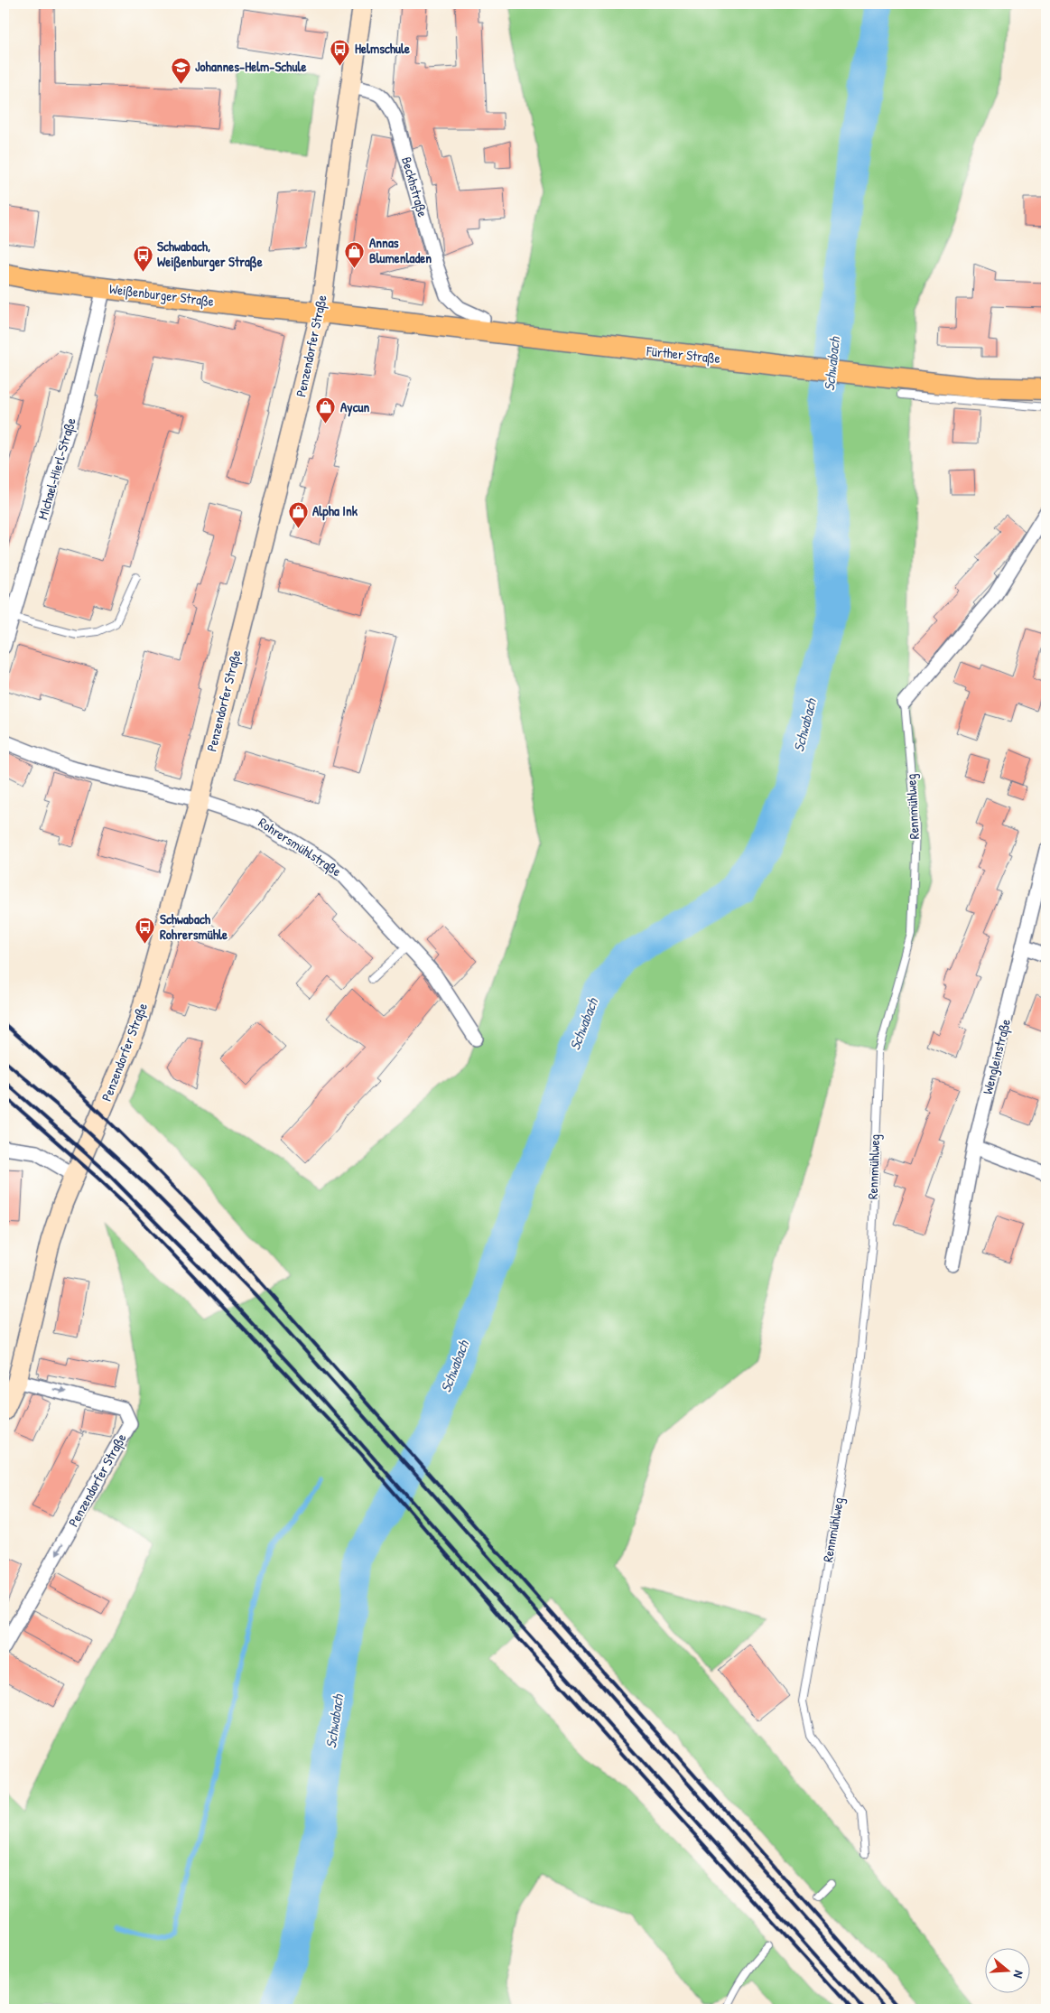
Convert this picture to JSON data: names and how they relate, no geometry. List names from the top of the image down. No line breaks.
{"streets":{"main road":["Weißenburger Straße","Penzendorfer Straße","Fürther Straße"],"street":["Beckhstraße","Michael-Hierl-Straße","Rennmühlweg","Rohrersmühlstraße","Wengleinstraße"]},"crossings":[["Beckhstraße","Penzendorfer Straße"],["Weißenburger Straße","Penzendorfer Straße"],["Weißenburger Straße","Fürther Straße"],["Weißenburger Straße","Michael-Hierl-Straße"],["Penzendorfer Straße","Fürther Straße"],["Penzendorfer Straße","Rohrersmühlstraße"]],"water":["Schwabach"],"places":{"bus stop":["Helmschule","Schwabach, Weißenburger Straße","Schwabach Rohrersmühle"],"school or university":["Johannes-Helm-Schule"],"shop":["Annas Blumenladen","Aycun","Alpha Ink"]},"north":"right"}
